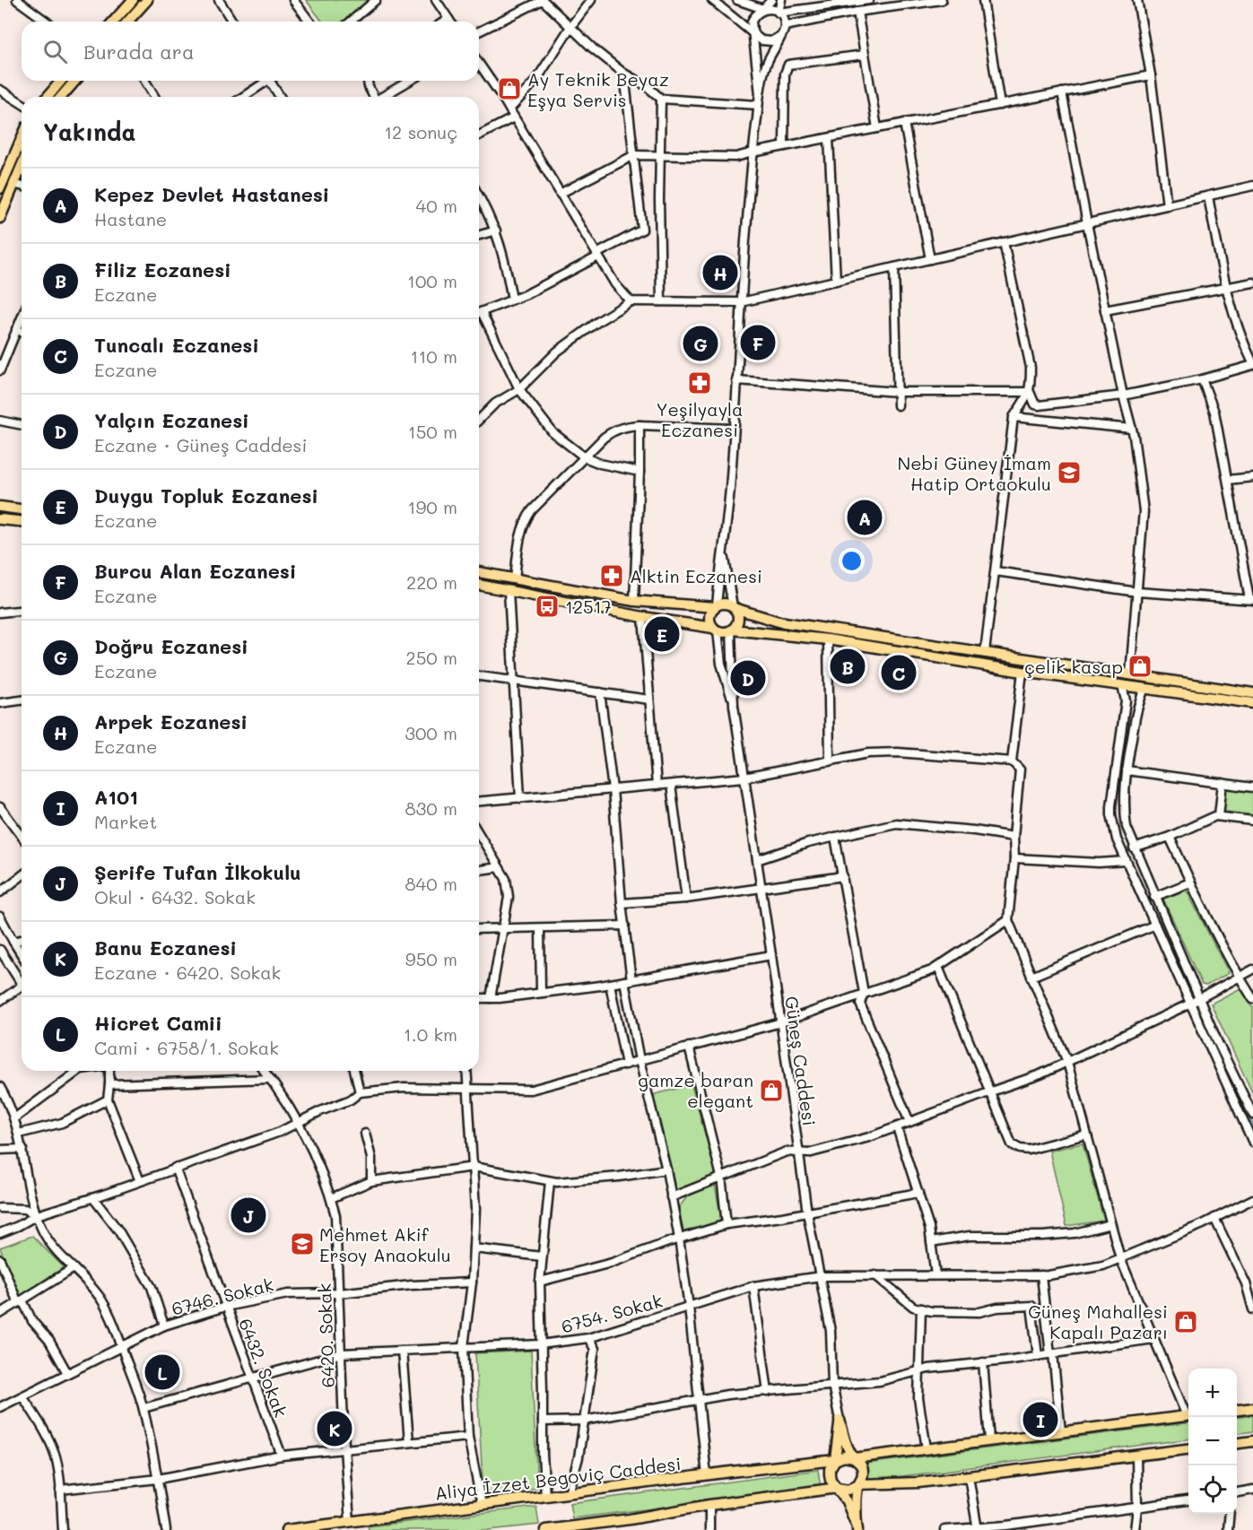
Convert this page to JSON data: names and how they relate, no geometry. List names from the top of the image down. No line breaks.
{"streets":{"main road":["Aliya İzzet Begoviç Caddesi"],"street":["Güneş Caddesi","6746. Sokak","6754. Sokak","6420. Sokak","6432. Sokak"]},"crossings":[["Güneş Caddesi","6754. Sokak"],["6746. Sokak","6420. Sokak"],["6746. Sokak","6432. Sokak"],["6754. Sokak","6420. Sokak"],["6754. Sokak","6432. Sokak"],["6420. Sokak","Aliya İzzet Begoviç Caddesi"]],"places":{"shop":["Ay Teknik Beyaz Eşya Servis","çelik kasap","gamze baran elegant","Güneş Mahallesi Kapalı Pazarı"],"pharmacy":["Yeşilyayla Eczanesi","Alktin Eczanesi"],"school or university":["Nebi Güney İmam Hatip Ortaokulu","Mehmet Akif Ersoy Anaokulu"],"bus stop":["12517"]},"page":{"search":"Burada ara","heading":["Yakında","12 sonuç"],"list":[{"mark":"A","name":"Kepez Devlet Hastanesi","note":"Hastane","value":"40 m"},{"mark":"B","name":"Filiz Eczanesi","note":"Eczane","value":"100 m"},{"mark":"C","name":"Tuncalı Eczanesi","note":"Eczane","value":"110 m"},{"mark":"D","name":"Yalçın Eczanesi","note":"Eczane · Güneş Caddesi","value":"150 m"},{"mark":"E","name":"Duygu Topluk Eczanesi","note":"Eczane","value":"190 m"},{"mark":"F","name":"Burcu Alan Eczanesi","note":"Eczane","value":"220 m"},{"mark":"G","name":"Doğru Eczanesi","note":"Eczane","value":"250 m"},{"mark":"H","name":"Arpek Eczanesi","note":"Eczane","value":"300 m"},{"mark":"I","name":"A101","note":"Market","value":"830 m"},{"mark":"J","name":"Şerife Tufan İlkokulu","note":"Okul · 6432. Sokak","value":"840 m"},{"mark":"K","name":"Banu Eczanesi","note":"Eczane · 6420. Sokak","value":"950 m"},{"mark":"L","name":"Hicret Camii","note":"Cami · 6758/1. Sokak","value":"1.0 km"}],"pins":["H","F","G","A","E","B","C","D","J","L","I","K"],"map_buttons":["+","−"]}}
